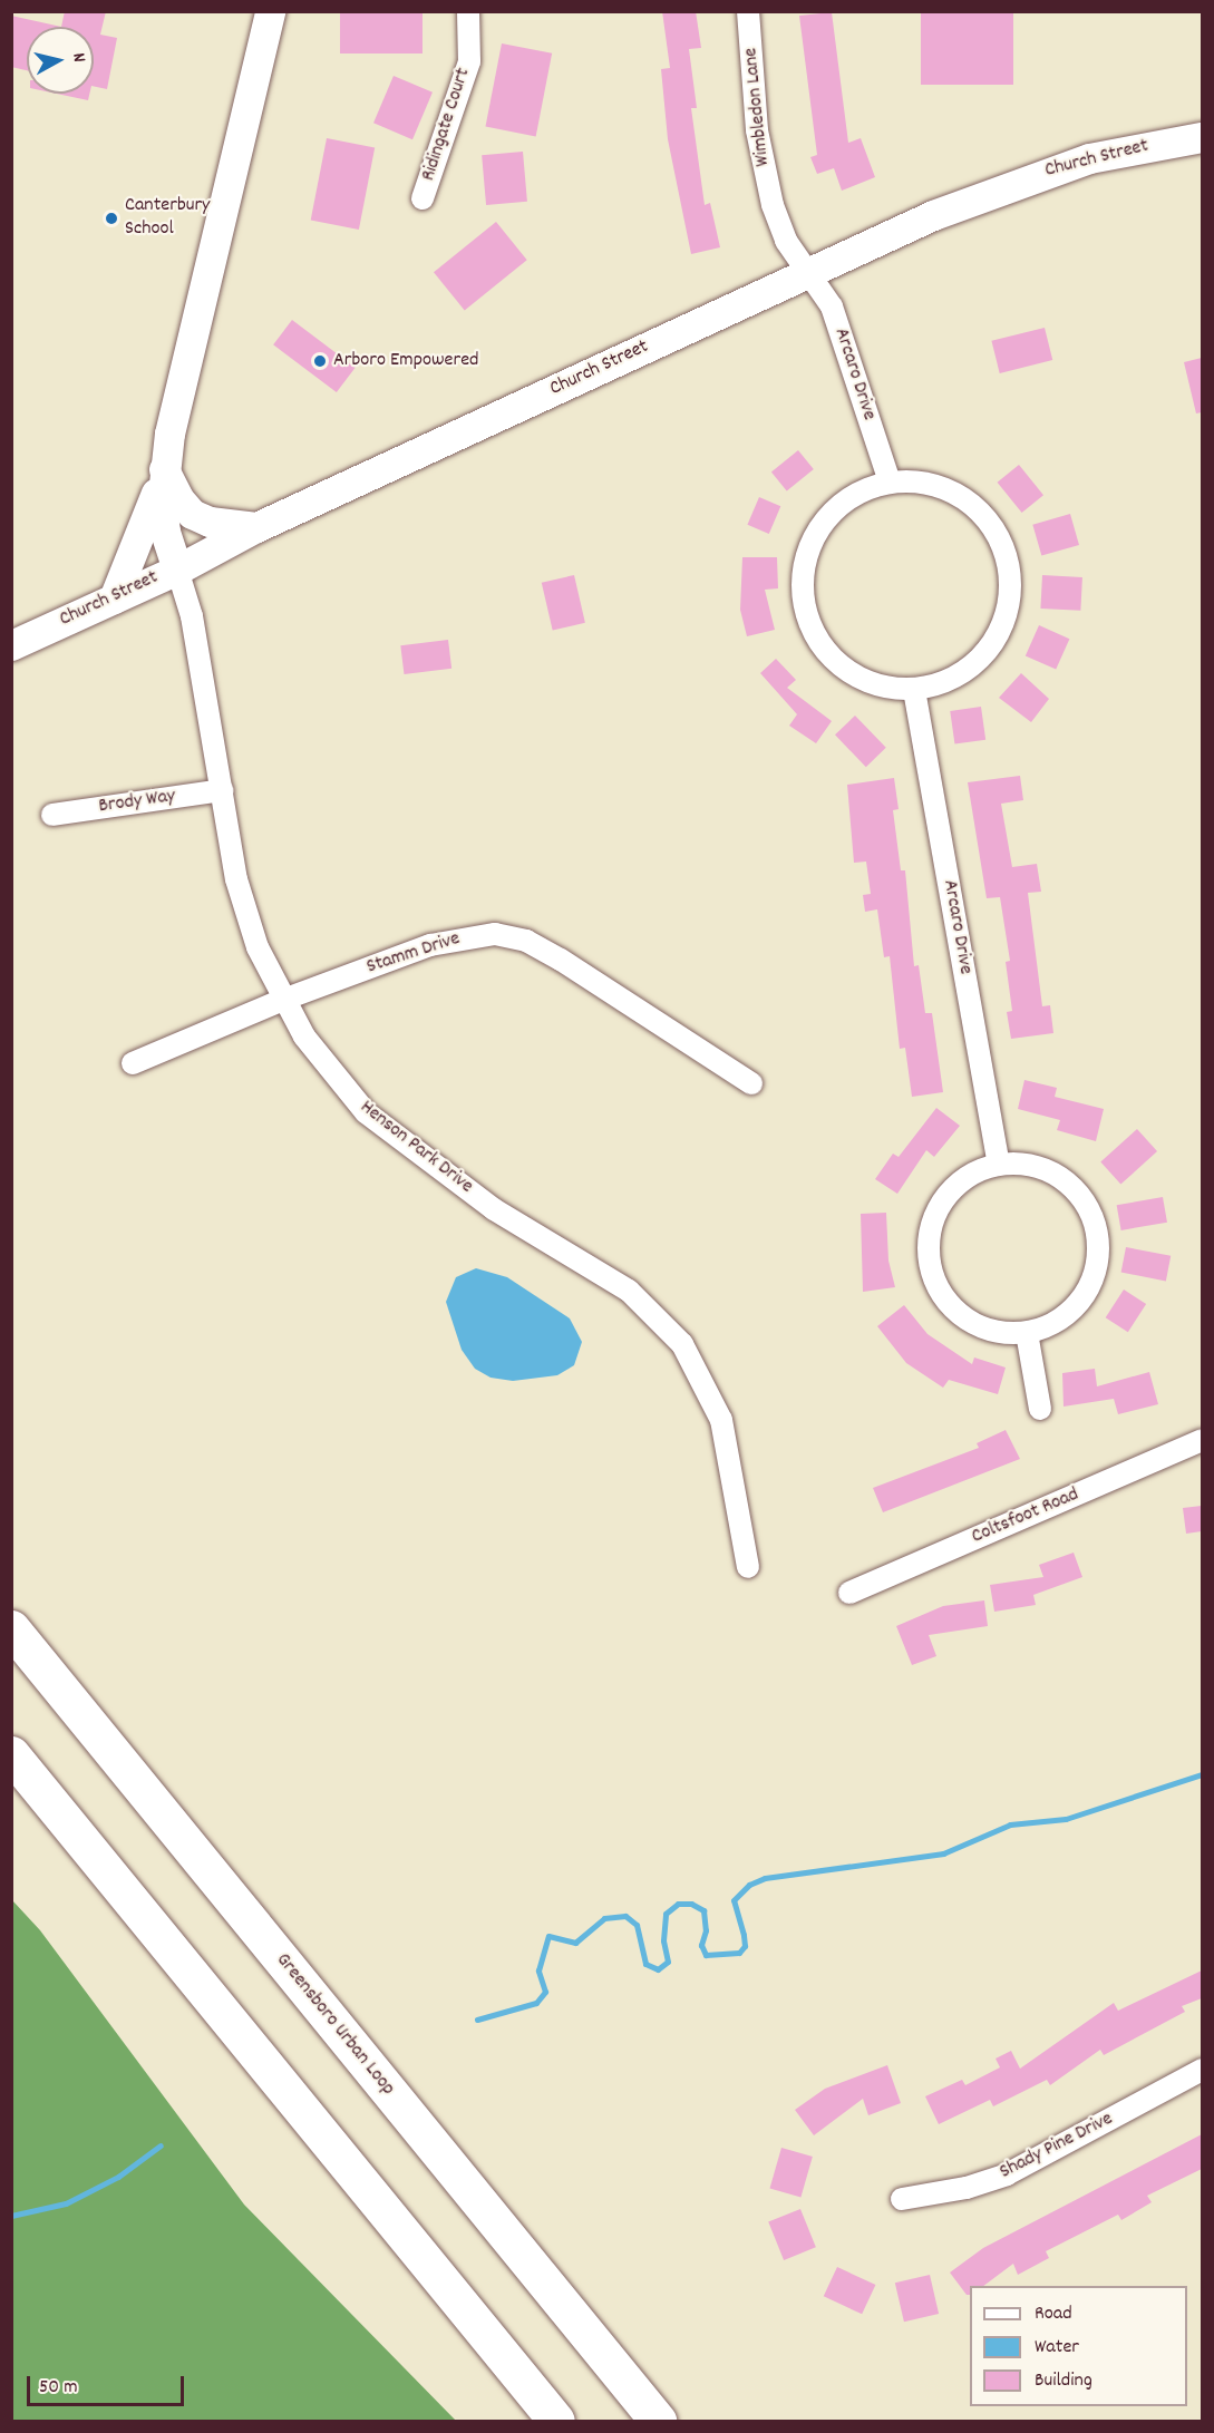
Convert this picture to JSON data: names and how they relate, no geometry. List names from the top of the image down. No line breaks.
{"streets":{"highway":["Greensboro Urban Loop"],"street":["Wimbledon Lane","Ridingate Court","Church Street","Arcaro Drive","Brody Way","Stamm Drive","Henson Park Drive","Coltsfoot Road","Shady Pine Drive"]},"crossings":[["Wimbledon Lane","Church Street"],["Wimbledon Lane","Arcaro Drive"],["Church Street","Arcaro Drive"],["Church Street","Henson Park Drive"],["Brody Way","Henson Park Drive"],["Stamm Drive","Henson Park Drive"]],"places":["Canterbury School","Arboro Empowered"],"legend":["Road","Water","Building"],"scale_bar":"50 m","north":"right"}
